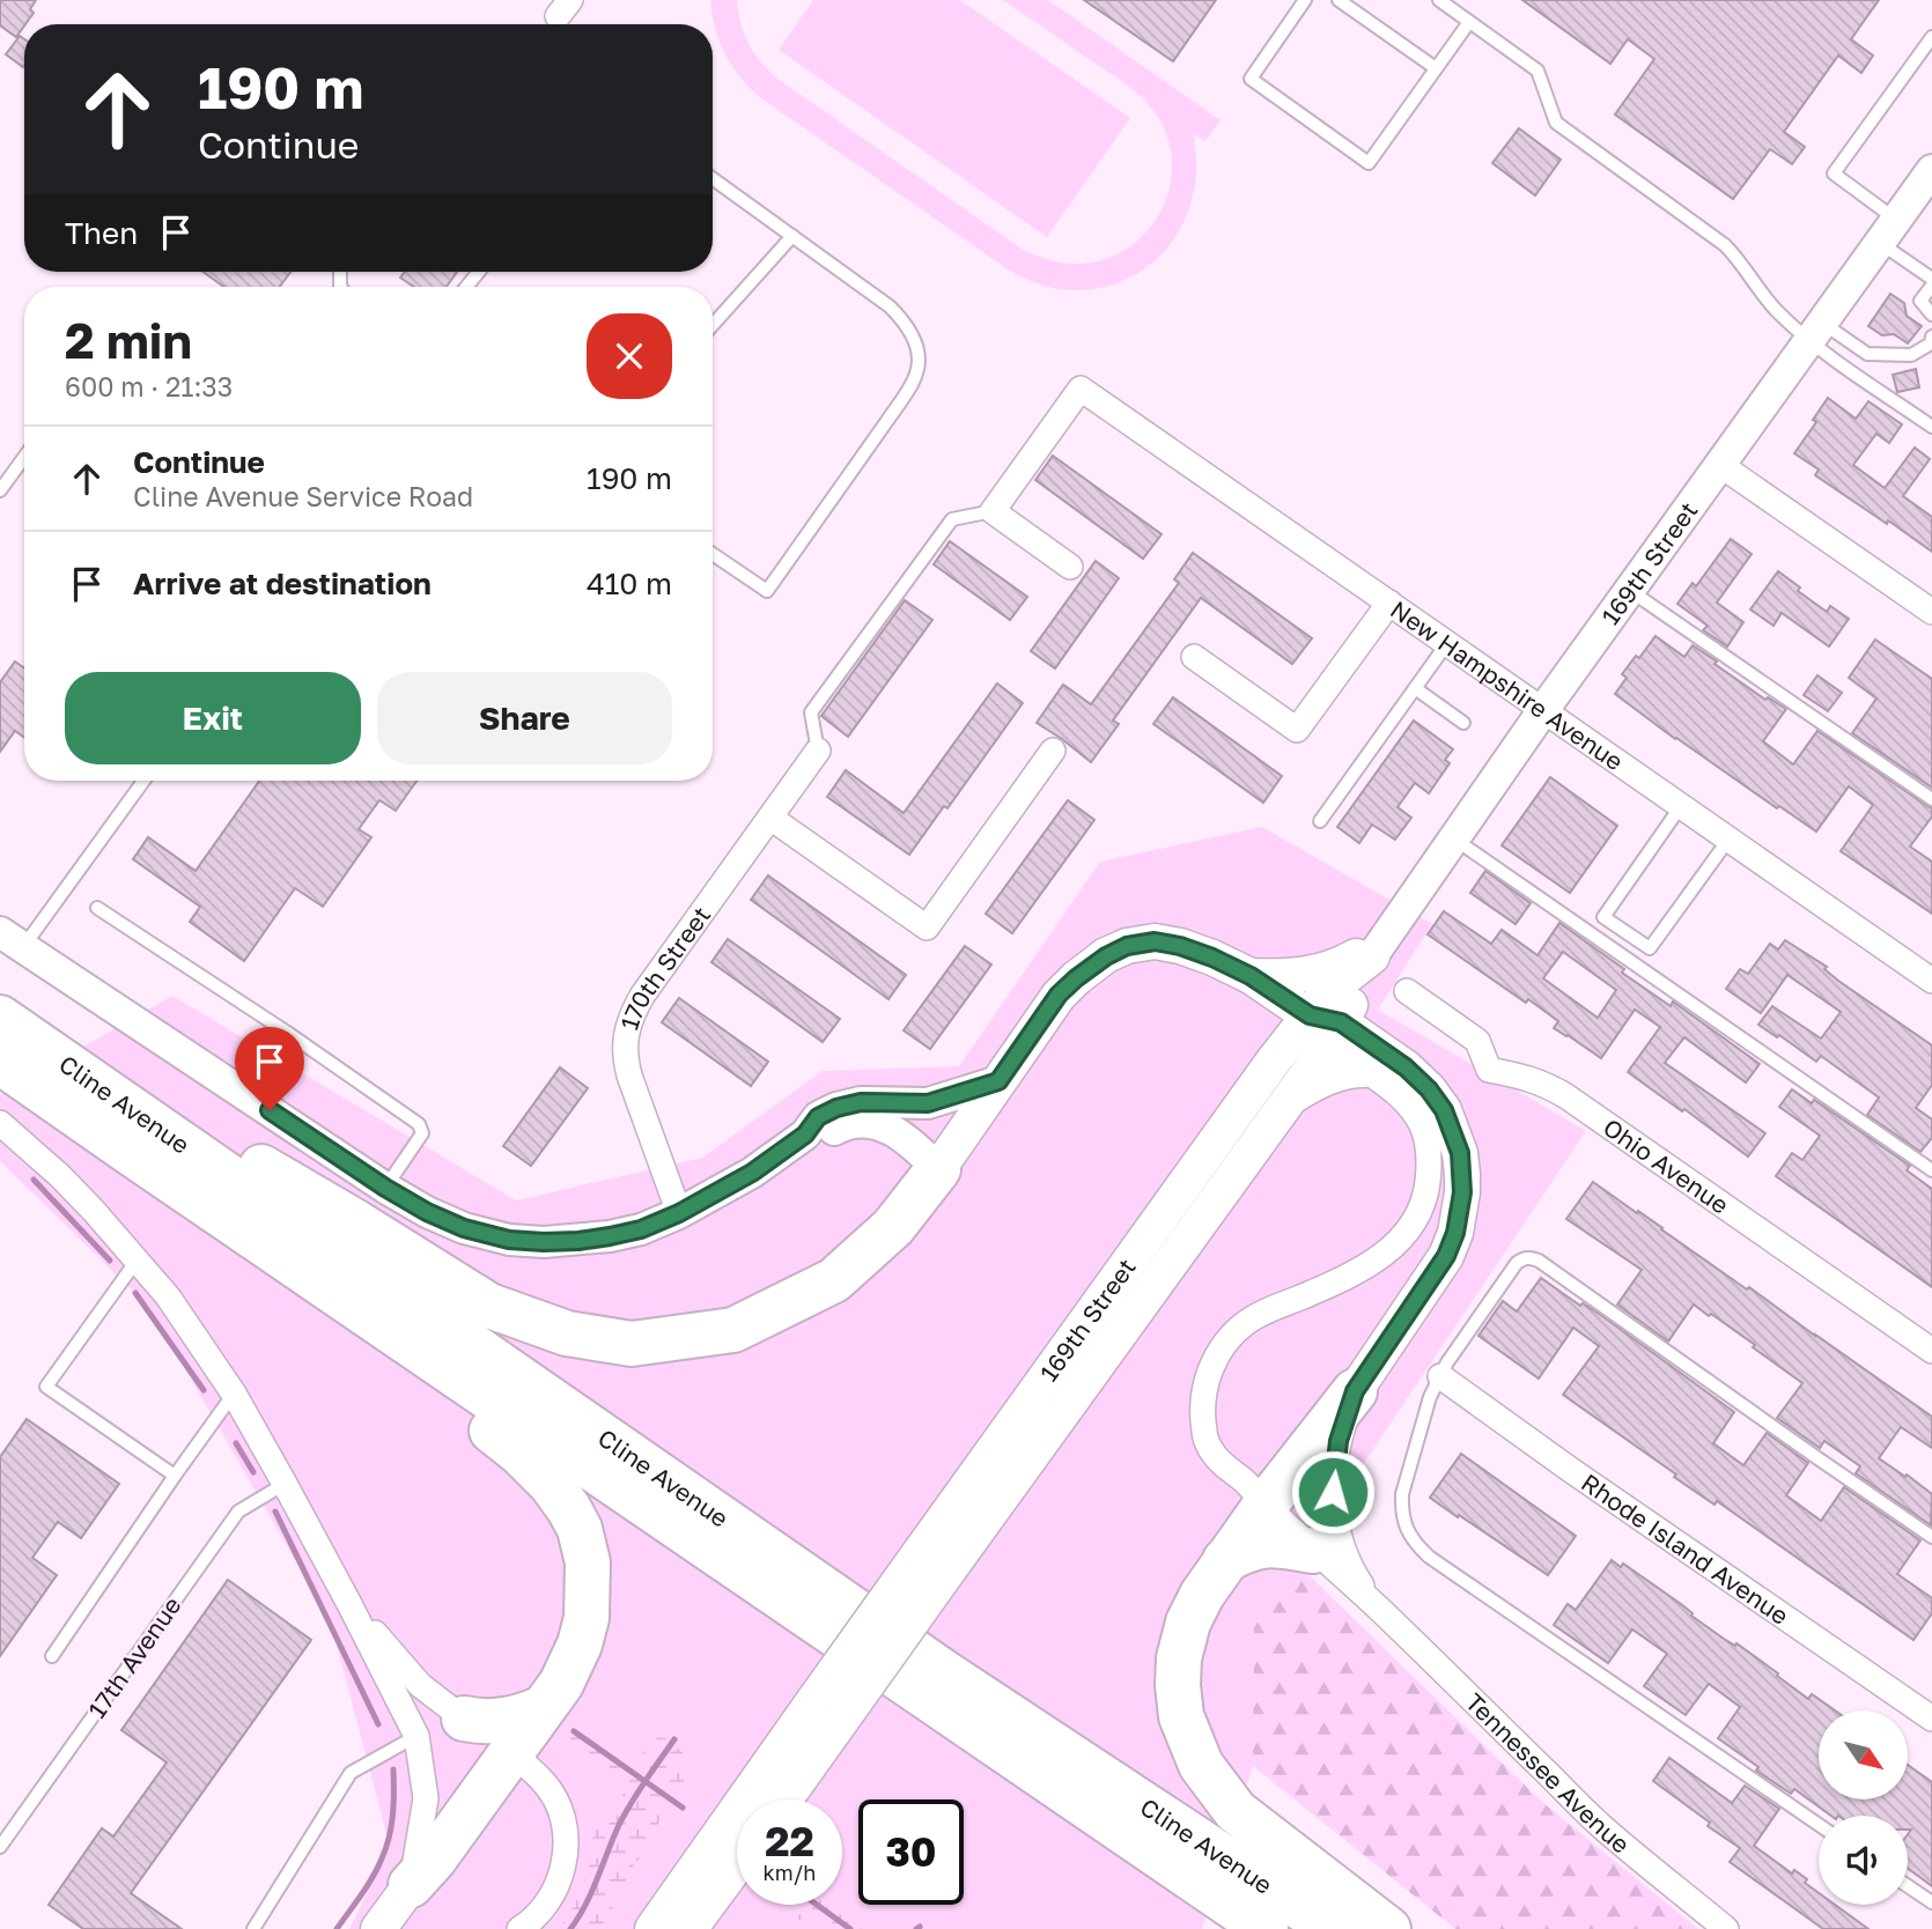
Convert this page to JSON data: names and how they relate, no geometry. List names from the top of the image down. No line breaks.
{"streets":{"highway":["Cline Avenue"],"main road":["169th Street","Tennessee Avenue"],"street":["New Hampshire Avenue","170th Street","Ohio Avenue","Rhode Island Avenue"],"lane":["17th Avenue"]},"crossings":[["169th Street","New Hampshire Avenue"],["169th Street","Tennessee Avenue"]],"north":"bottom right","page":{"turn":["190 m","Continue"],"then":"Then","heading":["2 min","600 m · 21:33"],"list":[{"name":"Continue","note":"Cline Avenue Service Road","value":"190 m"},{"name":"Arrive at destination","value":"410 m"}],"buttons":["Exit","Share"],"speed":"22 km/h","limit":"30"}}
